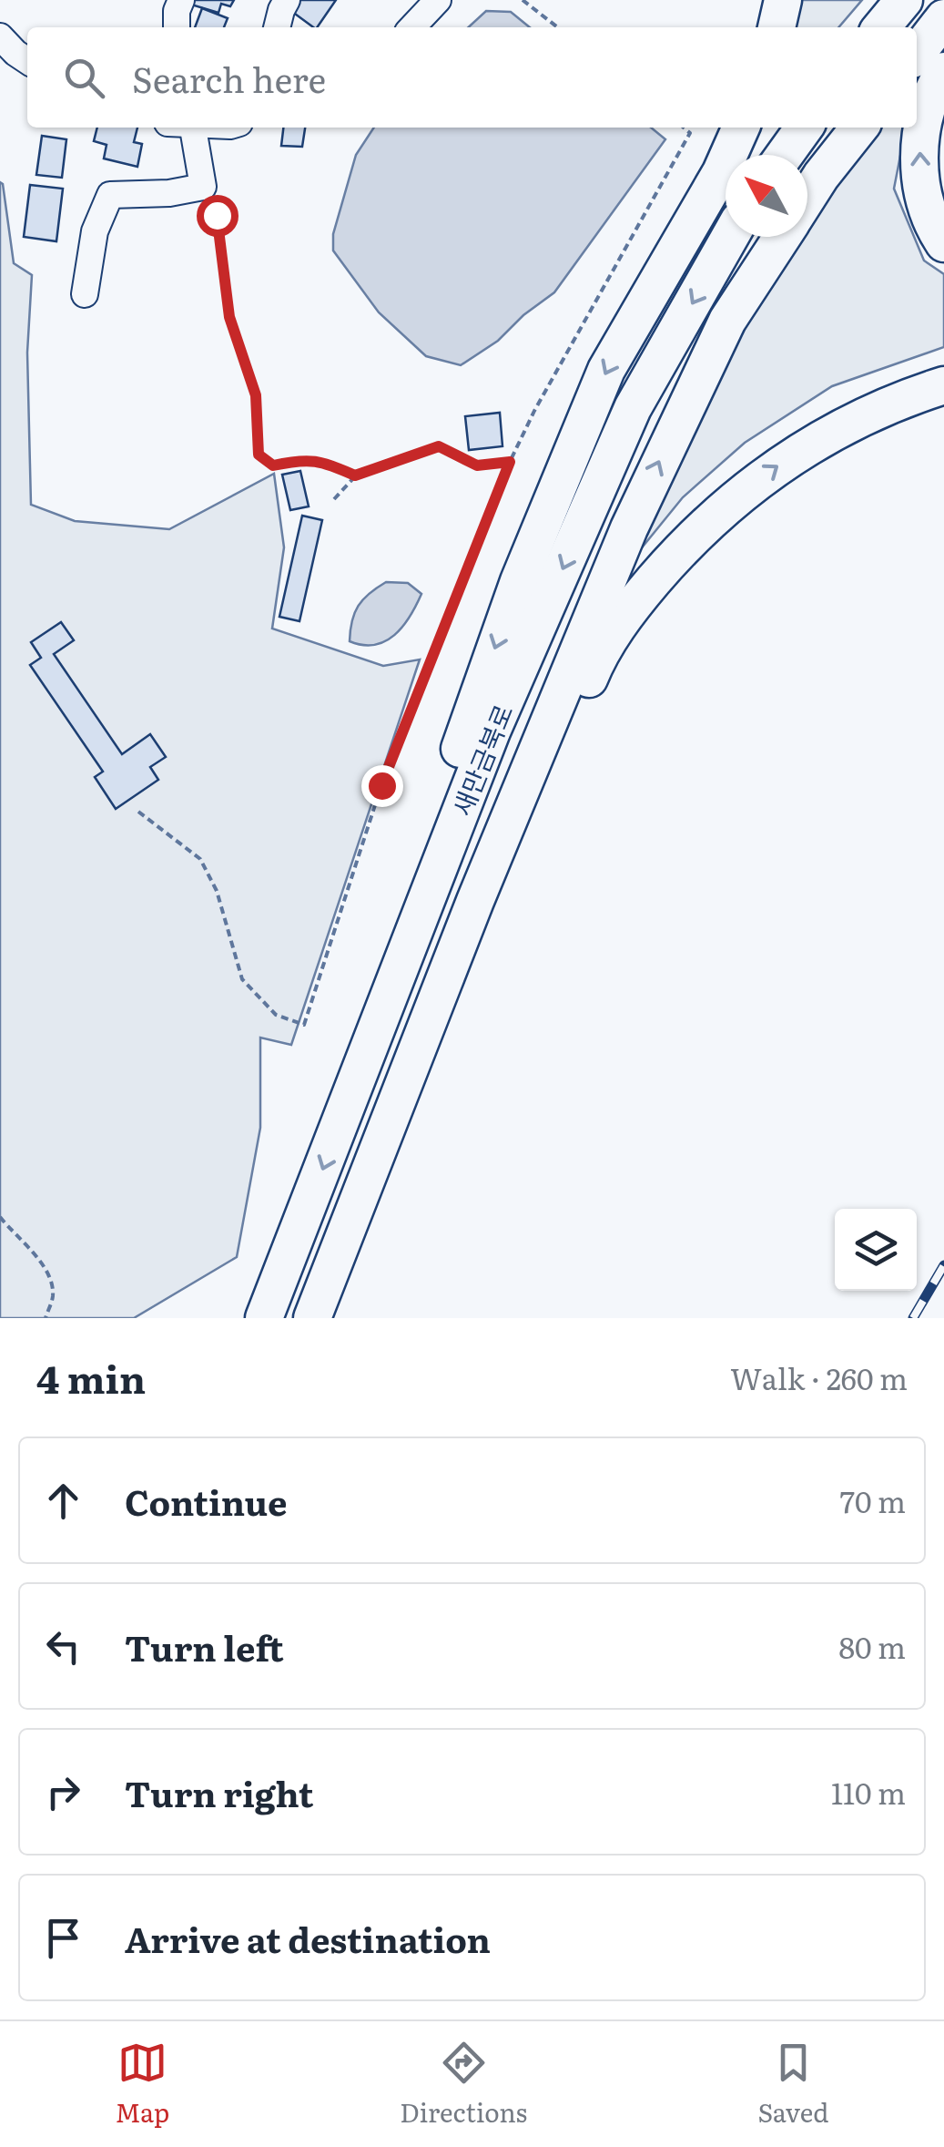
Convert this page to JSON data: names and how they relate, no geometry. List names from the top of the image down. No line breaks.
{"streets":{"highway":["새만금북로"]},"north":"top left","page":{"search":"Search here","heading":["4 min","Walk · 260 m"],"list":[["Continue","70 m"],["Turn left","80 m"],["Turn right","110 m"],"Arrive at destination"],"nav":["Map","Directions","Saved"]}}
